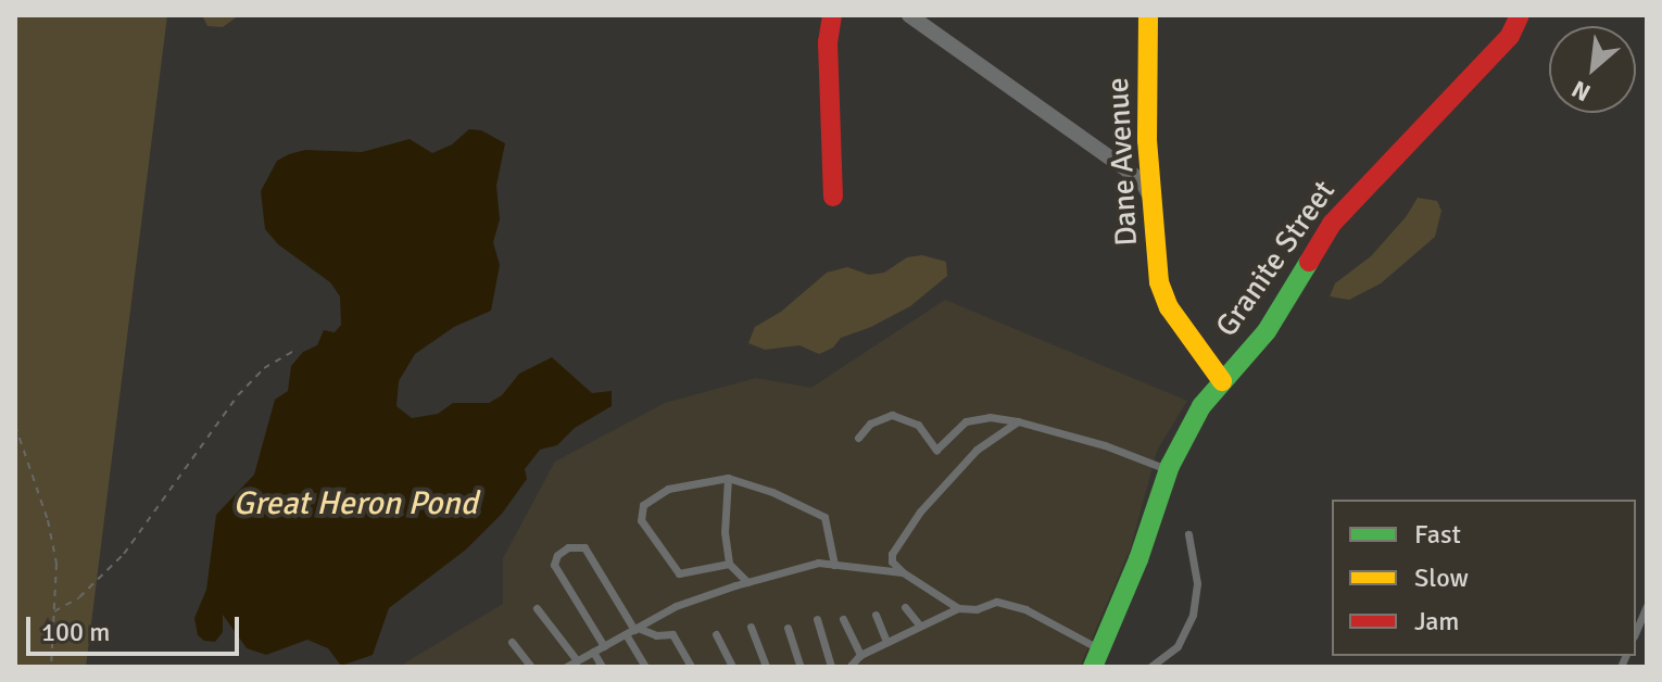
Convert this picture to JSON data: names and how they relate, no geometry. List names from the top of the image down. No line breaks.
{"streets":{"street":["Dane Avenue","Granite Street"]},"crossings":[["Dane Avenue","Granite Street"]],"water":["Great Heron Pond"],"legend":["Fast","Slow","Jam"],"scale_bar":"100 m","north":"bottom left"}
